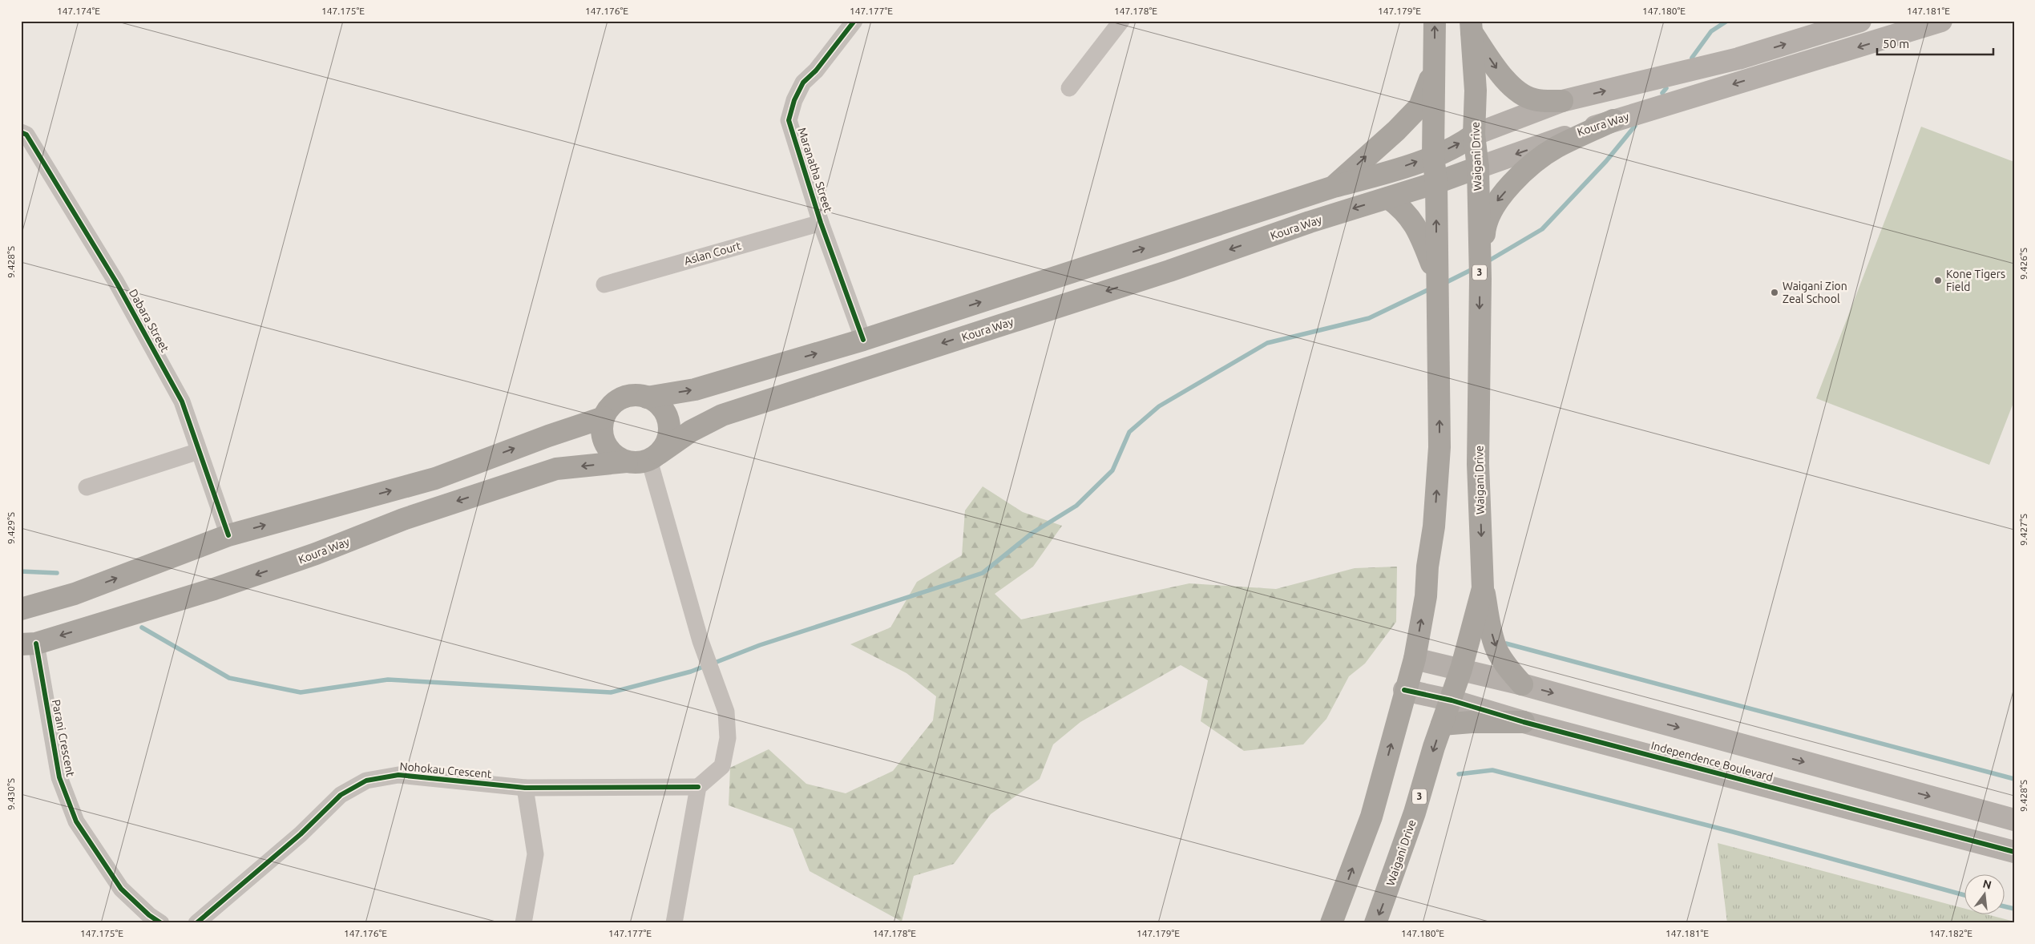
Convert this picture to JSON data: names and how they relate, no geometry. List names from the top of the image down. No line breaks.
{"streets":{"highway":["Koura Way","Waigani Drive","3"],"street":["Maranatha Street","Aslan Court","Dabara Street","Parani Crescent","Independence Boulevard","Nohokau Crescent"]},"crossings":[["Koura Way","Waigani Drive"],["Koura Way","Parani Crescent"],["Waigani Drive","Independence Boulevard"],["Maranatha Street","Aslan Court"]],"one_way":["Koura Way"],"places":["Kone Tigers Field","Waigani Zion Zeal School"],"scale_bar":"50 m","north":"top","coordinates":["147.174°E","147.175°E","147.176°E","147.177°E","147.178°E","147.179°E","147.180°E","147.181°E","9.428°S","9.426°S","9.429°S","9.427°S","9.430°S","147.182°E"]}
